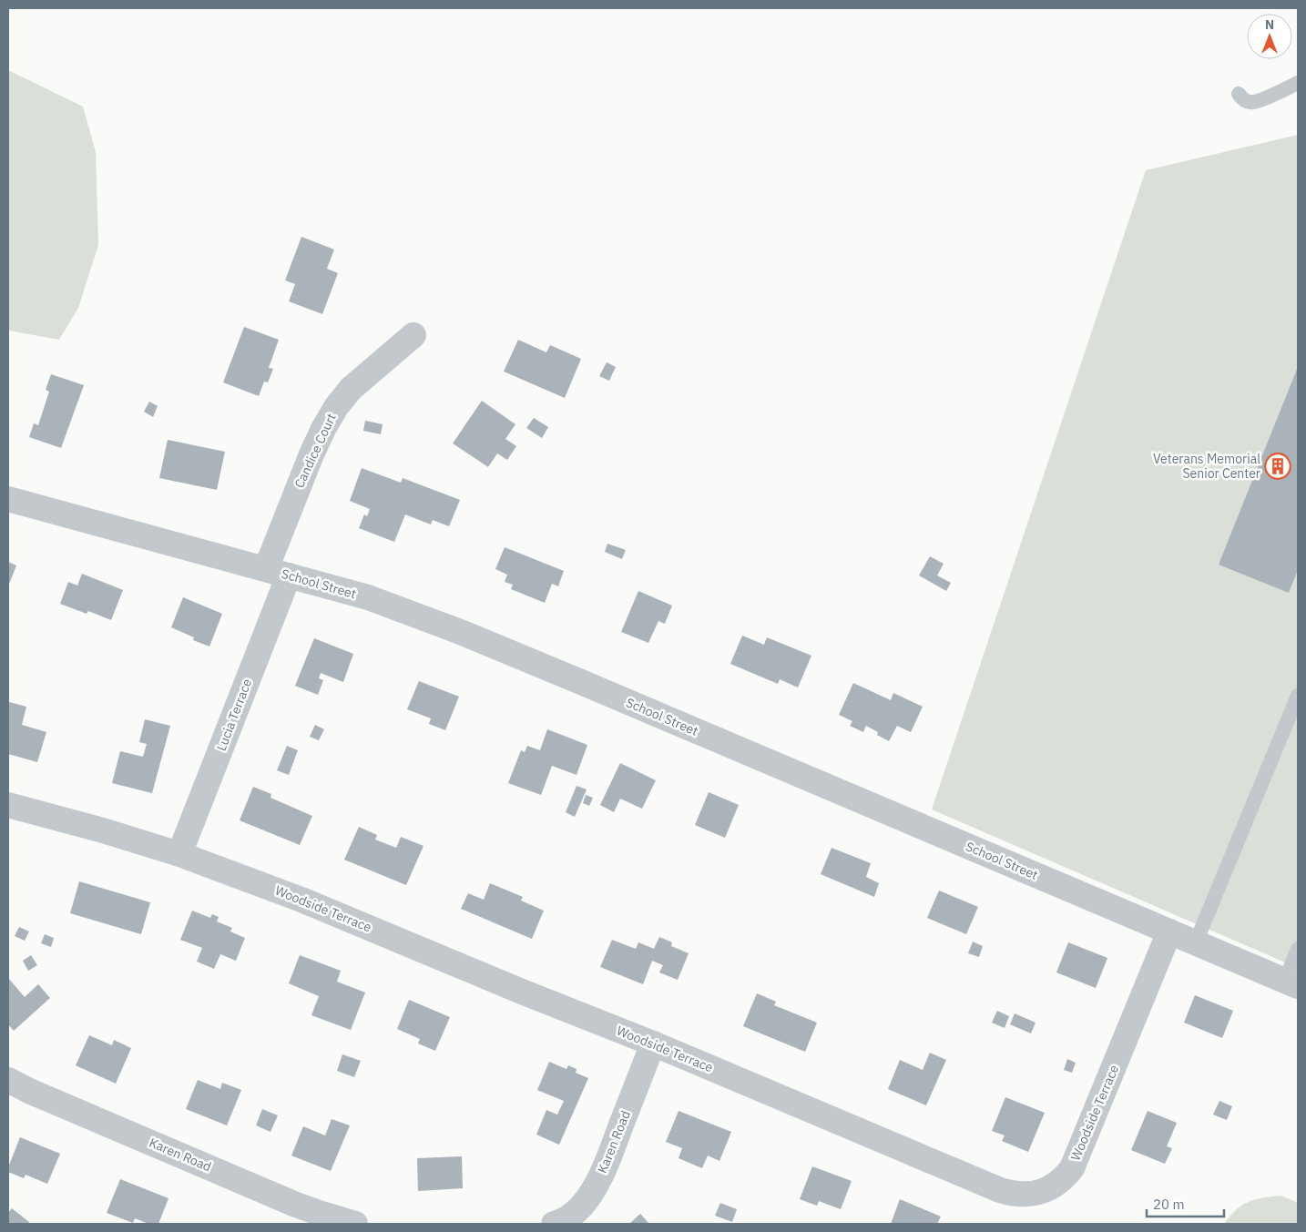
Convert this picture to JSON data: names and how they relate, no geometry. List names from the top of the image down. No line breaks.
{"streets":{"street":["Candice Court","School Street","Lucia Terrace","Woodside Terrace","Karen Road"]},"crossings":[["Candice Court","School Street"],["Candice Court","Lucia Terrace"],["School Street","Lucia Terrace"],["School Street","Woodside Terrace"],["Lucia Terrace","Woodside Terrace"],["Woodside Terrace","Karen Road"]],"places":{"building":["Veterans Memorial Senior Center"]},"scale_bar":"20 m","north":"top"}
